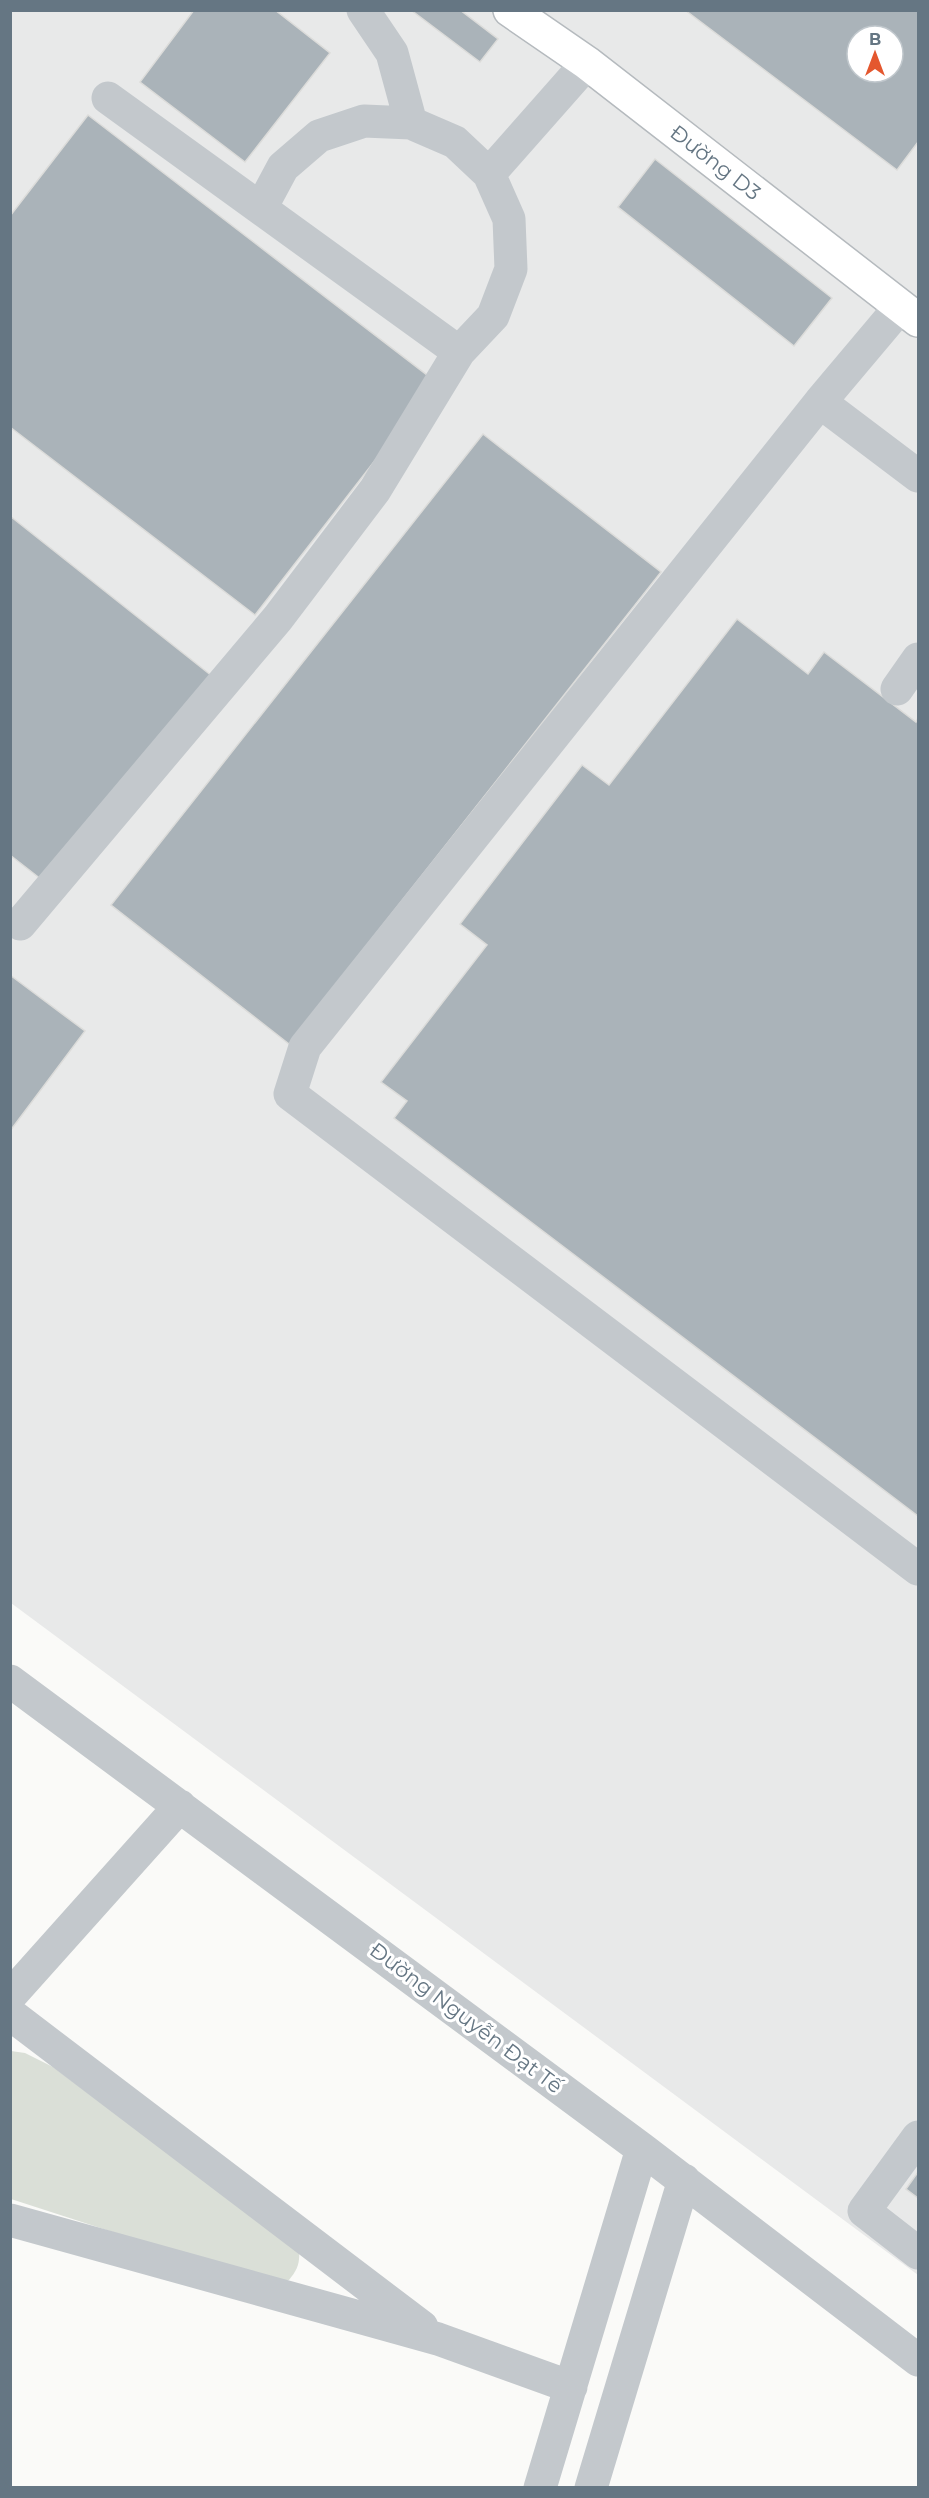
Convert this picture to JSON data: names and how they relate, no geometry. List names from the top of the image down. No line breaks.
{"streets":{"main road":["Đường D3"],"street":["Đường Nguyễn Đạt Tế"]},"north":"top"}
